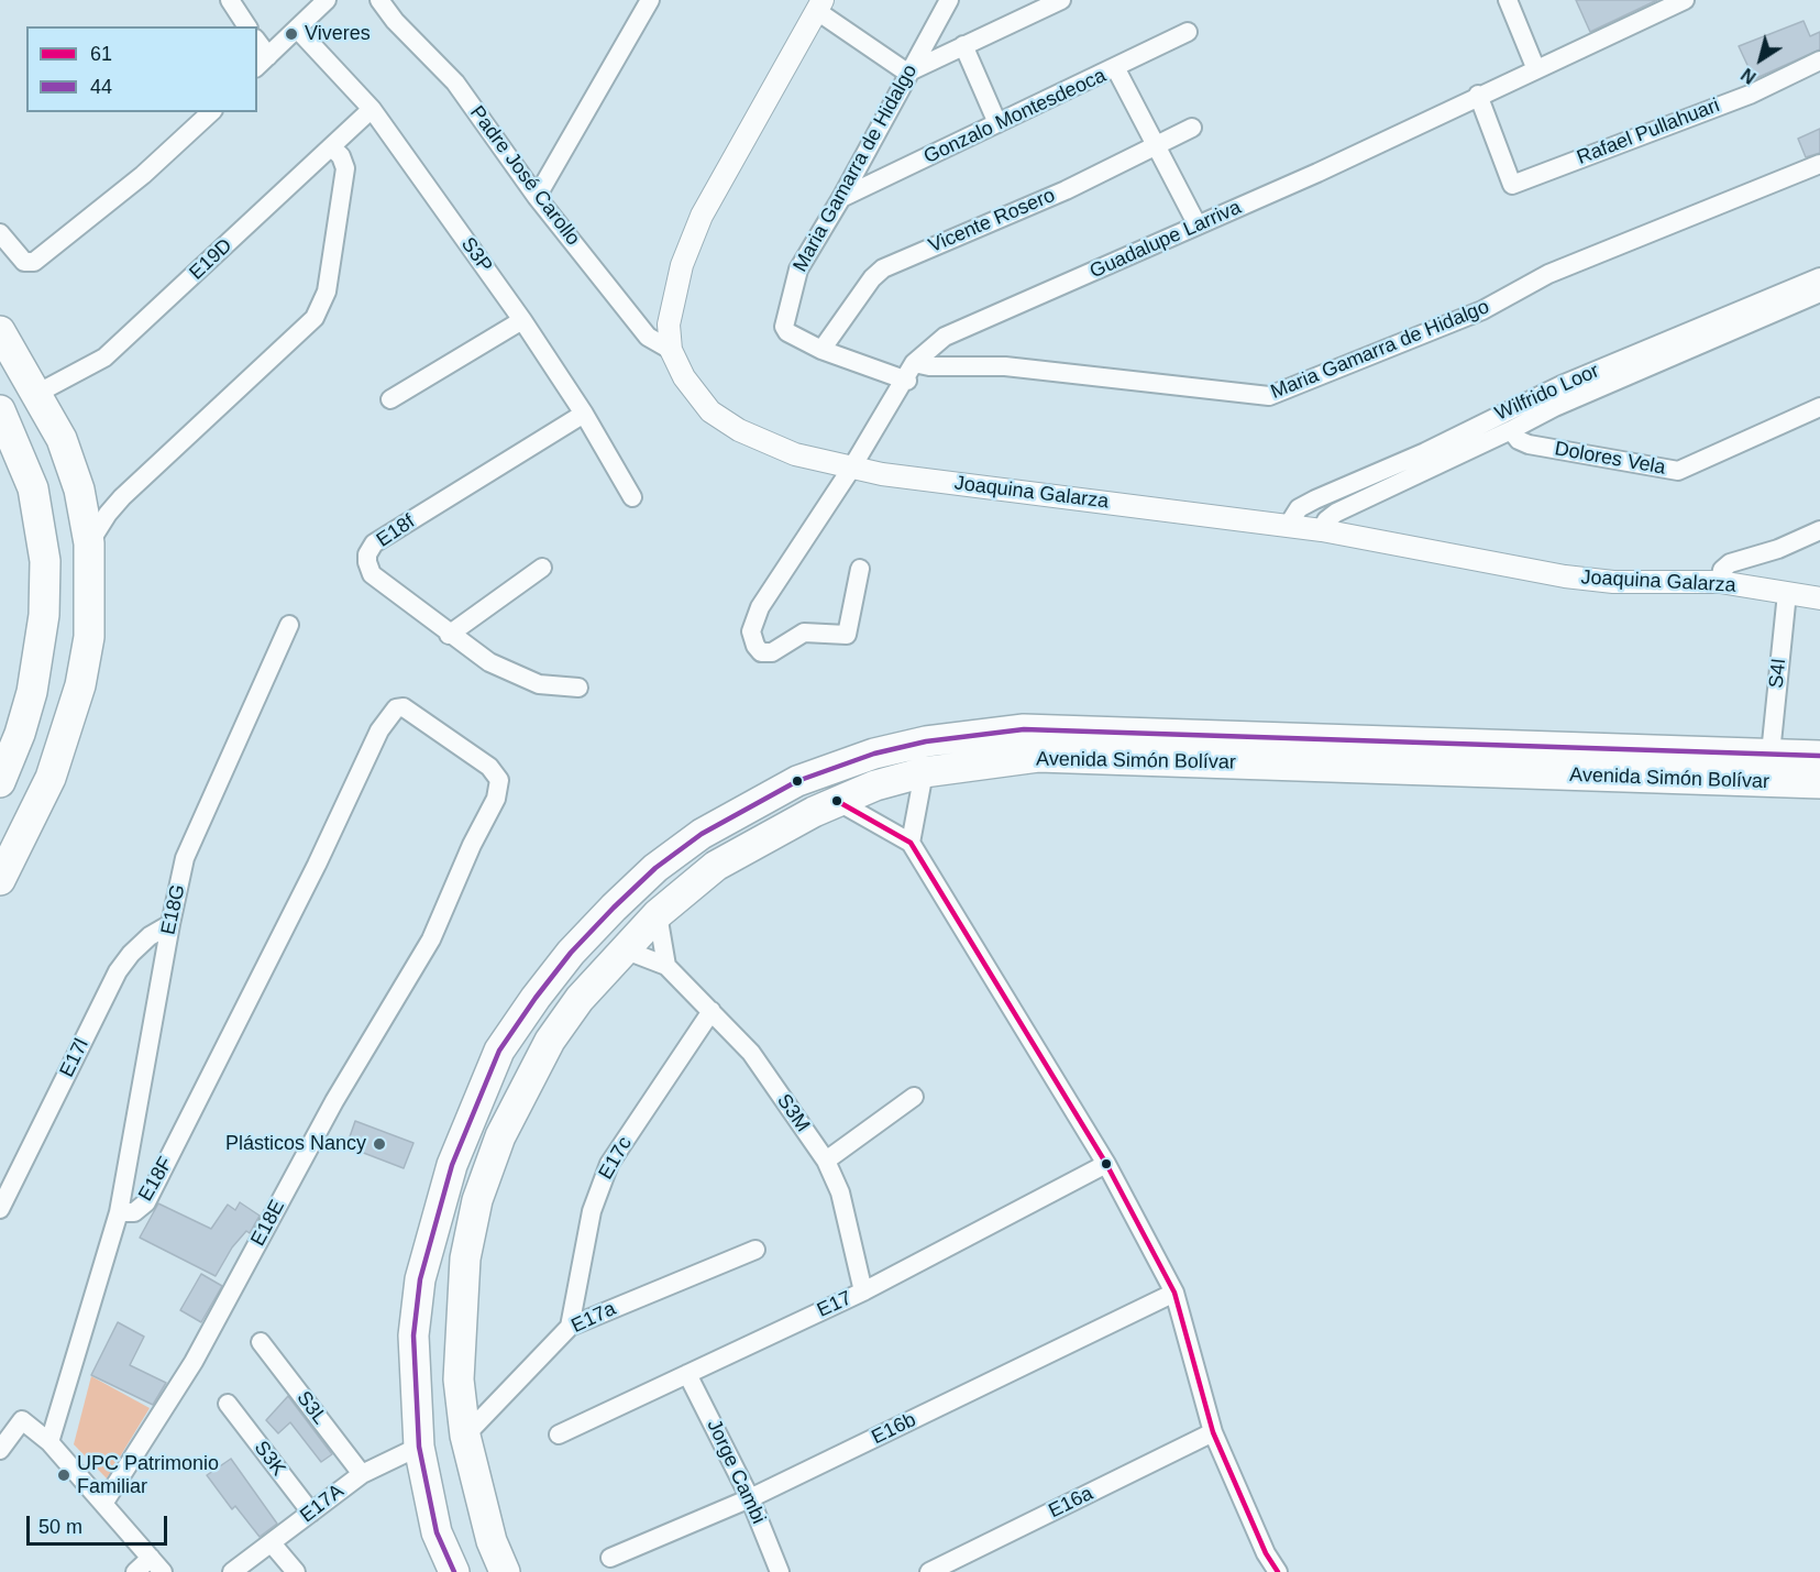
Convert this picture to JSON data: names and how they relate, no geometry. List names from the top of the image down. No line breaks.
{"streets":{"highway":["Avenida Simón Bolívar"],"street":["Gonzalo Montesdeoca","Rafael Pullahuari","Maria Gamarra de Hidalgo","Padre José Carollo","Vicente Rosero","Guadalupe Larriva","S3P","E19D","Wilfrido Loor","Dolores Vela","Joaquina Galarza","E18f","S4I","E18G","E17l","S3M","E17c","E18F","E18E","E17","E17a","S3L","E16b","S3K","Jorge Cambi","E16a","E17A"]},"crossings":[["Gonzalo Montesdeoca","Maria Gamarra de Hidalgo"],["Rafael Pullahuari","Guadalupe Larriva"],["Maria Gamarra de Hidalgo","Vicente Rosero"],["Maria Gamarra de Hidalgo","Guadalupe Larriva"],["Padre José Carollo","Joaquina Galarza"],["Guadalupe Larriva","Joaquina Galarza"],["S3P","E19D"],["S3P","E18f"],["Wilfrido Loor","Dolores Vela"],["Wilfrido Loor","Joaquina Galarza"],["Joaquina Galarza","S4I"],["S4I","Avenida Simón Bolívar"],["Avenida Simón Bolívar","S3M"],["Avenida Simón Bolívar","E17a"],["Avenida Simón Bolívar","E17A"],["E18G","E17l"],["E18G","E18F"],["S3M","E17c"],["S3M","E17"],["E17c","E17a"],["E18F","E18E"],["E17","Jorge Cambi"],["S3L","E17A"],["E16b","Jorge Cambi"],["S3K","E17A"]],"places":["Viveres","Plásticos Nancy","UPC Patrimonio Familiar"],"lines":["transit line 44","transit line 61"],"legend":["61","44"],"scale_bar":"50 m","north":"bottom left"}
